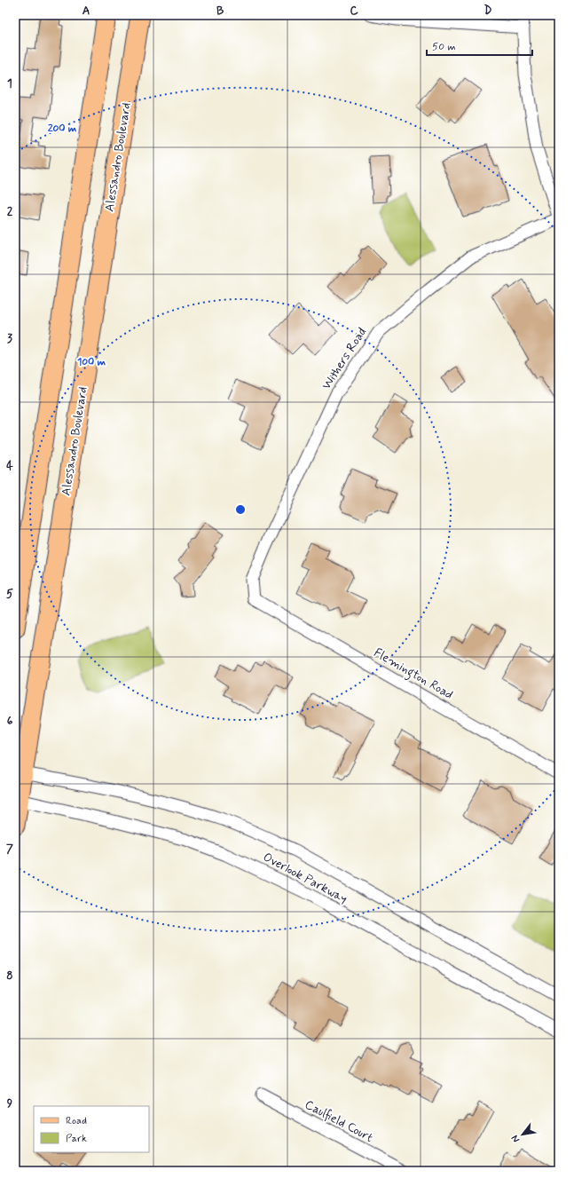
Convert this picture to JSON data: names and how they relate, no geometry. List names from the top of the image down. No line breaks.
{"streets":{"main road":["Alessandro Boulevard"],"street":["Withers Road","Flemington Road","Overlook Parkway","Caulfield Court"]},"crossings":[["Alessandro Boulevard","Overlook Parkway"],["Withers Road","Flemington Road"]],"legend":["Road","Park"],"scale_bar":"50 m","north":"bottom left","grid":{"columns":["A","B","C","D"],"rows":["1","2","3","4","5","6","7","8","9"]},"rings":["200 m","100 m"]}
